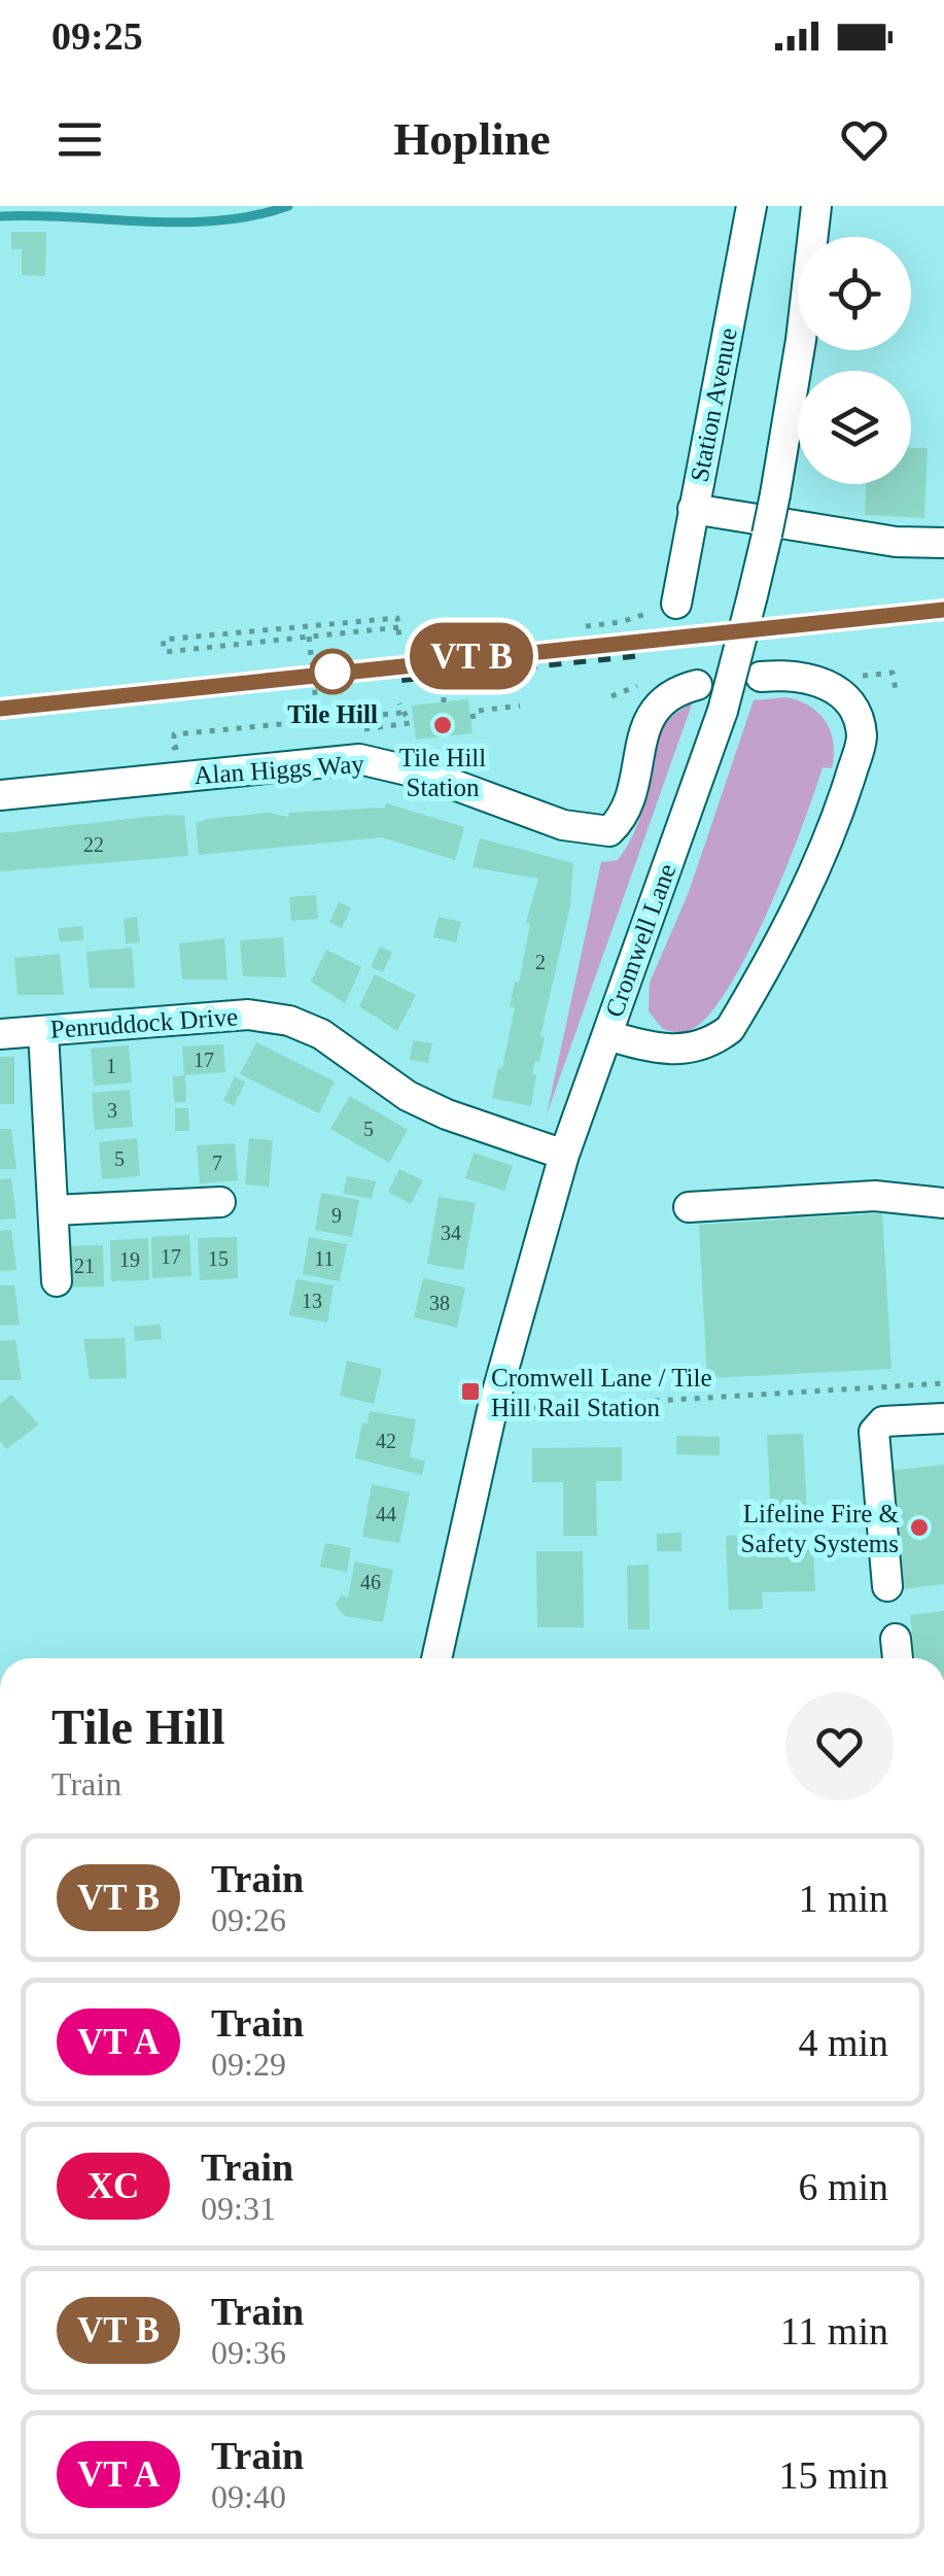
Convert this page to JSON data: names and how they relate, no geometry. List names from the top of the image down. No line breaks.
{"streets":{"street":["Station Avenue","Alan Higgs Way","Cromwell Lane","Penruddock Drive"]},"crossings":[["Cromwell Lane","Penruddock Drive"]],"places":{"other":["Tile Hill","Tile Hill Station","Lifeline Fire & Safety Systems"],"transit":["Cromwell Lane / Tile Hill Rail Station"]},"house_numbers":["22","2","17","1","3","5","5","7","9","34","17","15","11","19","21","13","38","42","44","46"],"page":{"status":"09:25","header":"Hopline","on_map":"VT B","heading":["Tile Hill","Train"],"list":[{"mark":"VT B","name":"Train","note":"09:26","value":"1 min"},{"mark":"VT A","name":"Train","note":"09:29","value":"4 min"},{"mark":"XC","name":"Train","note":"09:31","value":"6 min"},{"mark":"VT B","name":"Train","note":"09:36","value":"11 min"},{"mark":"VT A","name":"Train","note":"09:40","value":"15 min"}]}}
